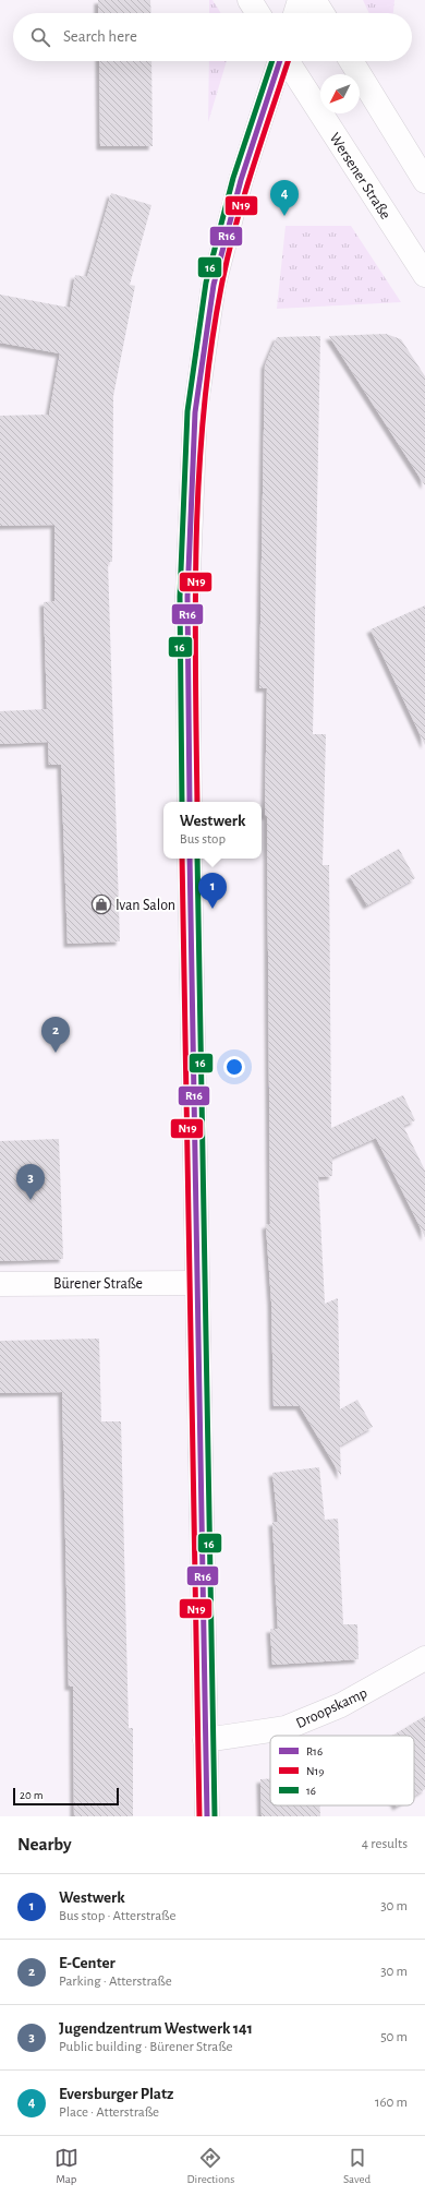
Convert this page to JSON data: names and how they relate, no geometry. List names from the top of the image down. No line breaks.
{"streets":{"street":["Wersener Straße","Bürener Straße","Droopskamp"]},"places":{"shop":["Ivan Salon"]},"lines":["transit line R16","transit line N19","transit line 16"],"legend":["R16","N19","16"],"scale_bar":"20 m","north":"bottom left","page":{"search":"Search here","pins":["4","1","2","3"],"popup":["Westwerk","Bus stop"],"scale":"20 m","heading":["Nearby","4 results"],"list":[{"mark":"1","name":"Westwerk","note":"Bus stop · Atterstraße","value":"30 m"},{"mark":"2","name":"E-Center","note":"Parking · Atterstraße","value":"30 m"},{"mark":"3","name":"Jugendzentrum Westwerk 141","note":"Public building · Bürener Straße","value":"50 m"},{"mark":"4","name":"Eversburger Platz","note":"Place · Atterstraße","value":"160 m"}],"nav":["Map","Directions","Saved"]}}
